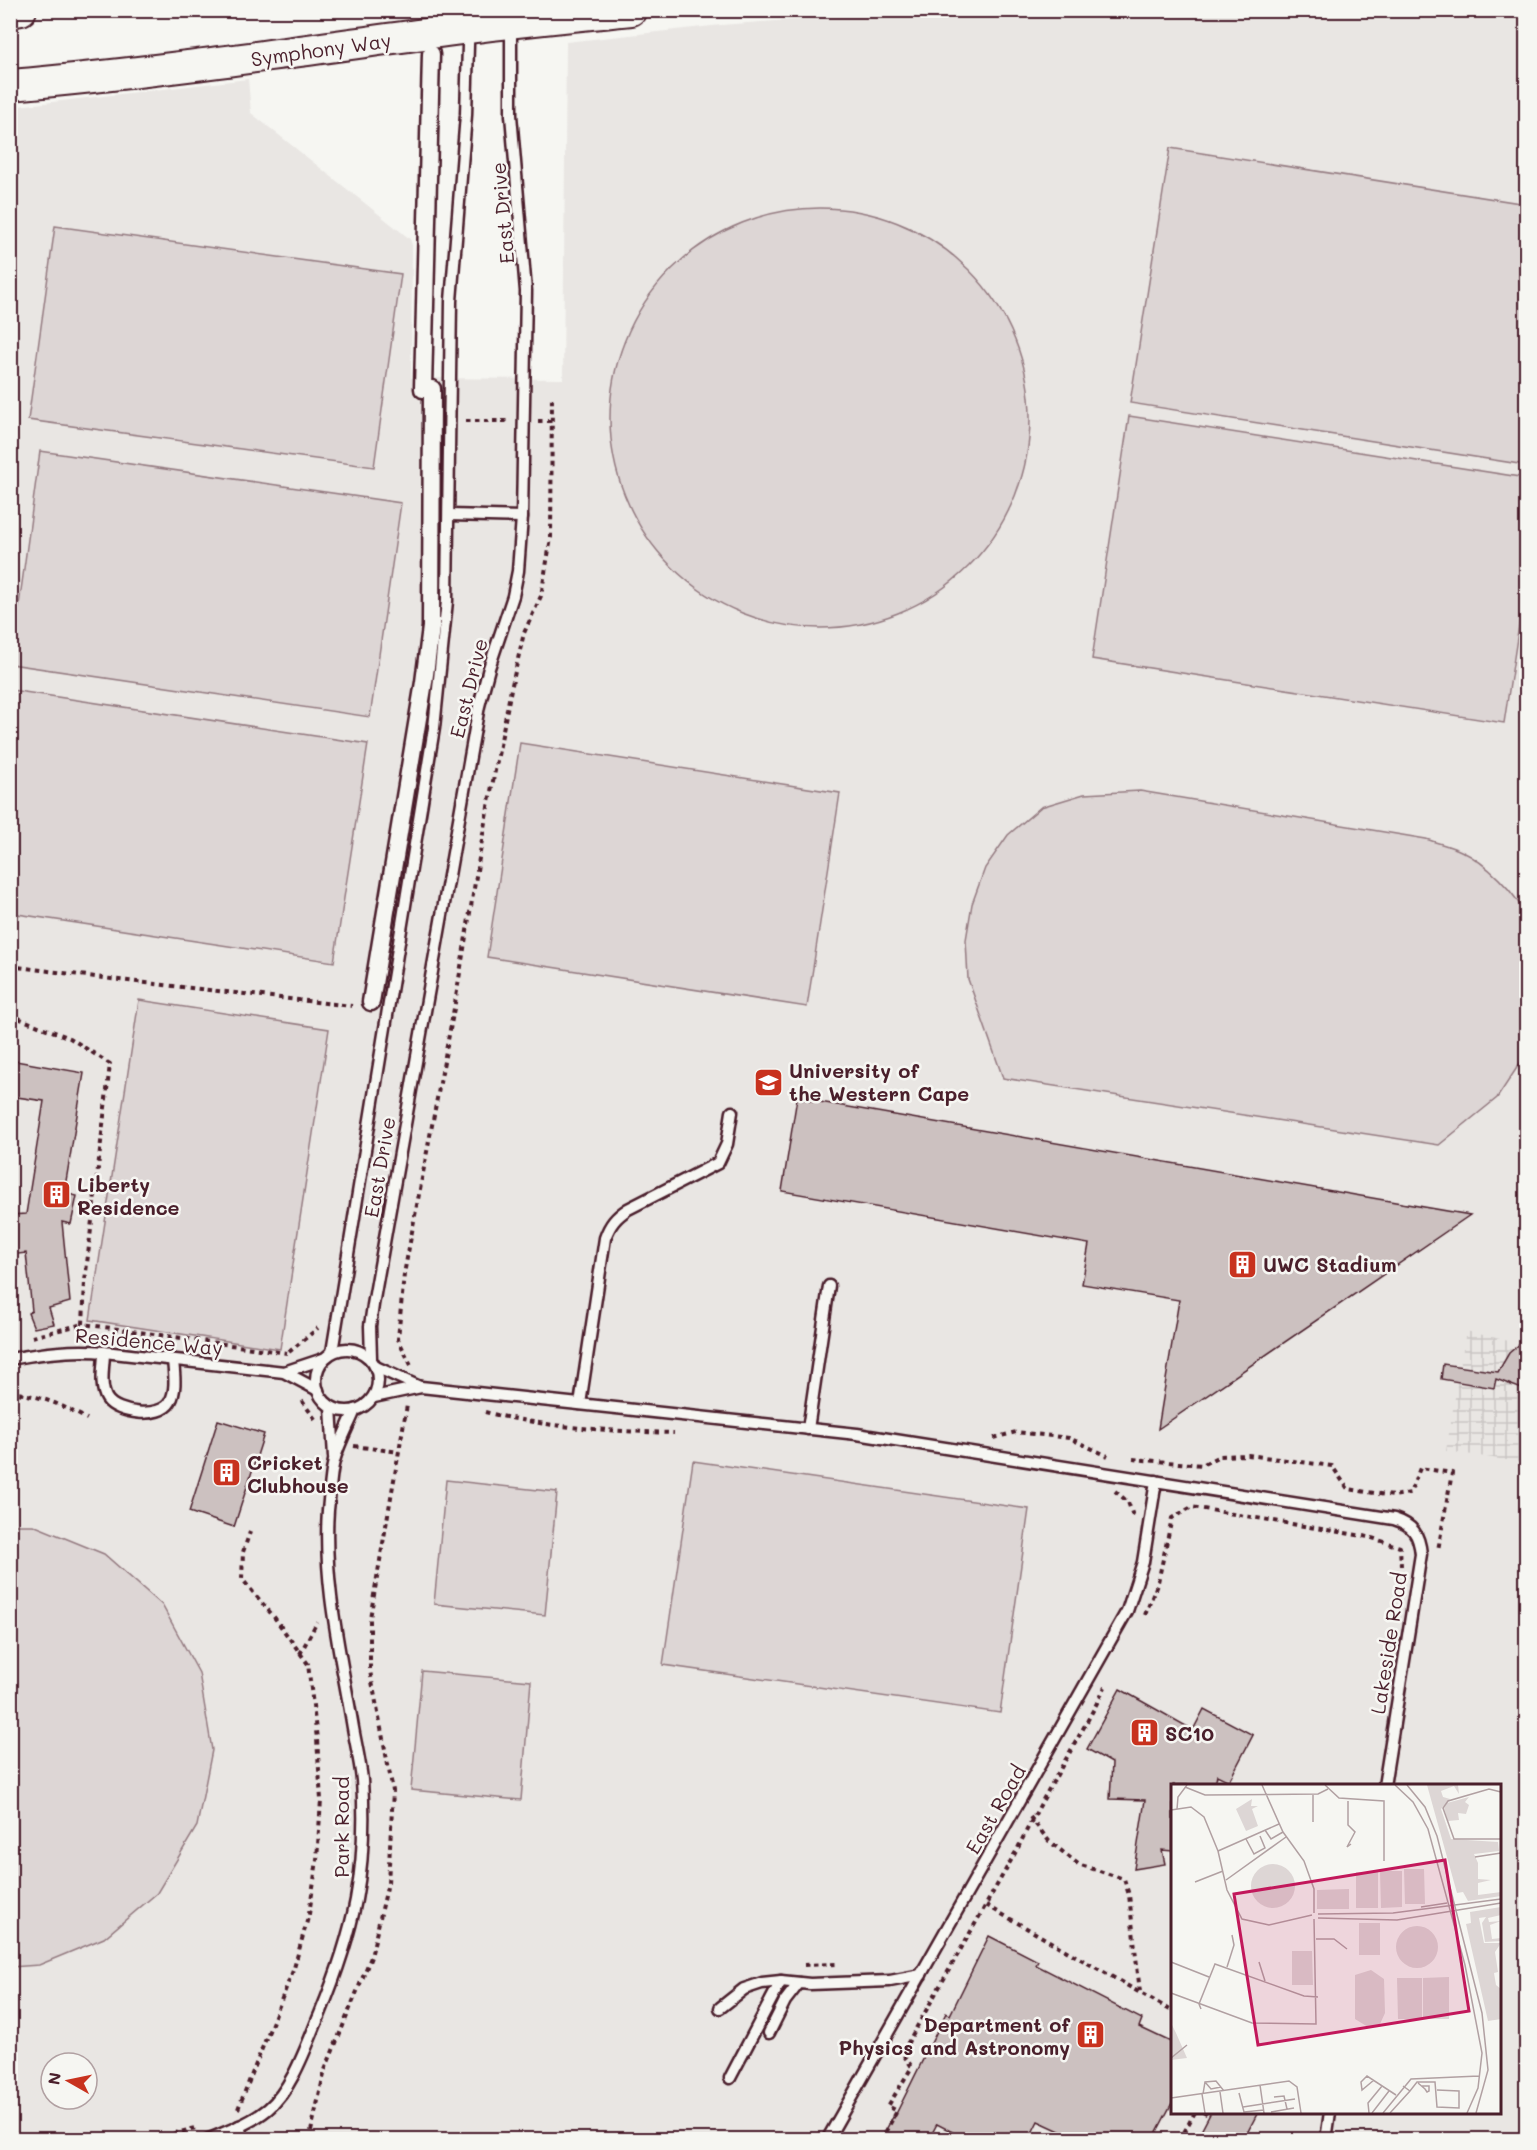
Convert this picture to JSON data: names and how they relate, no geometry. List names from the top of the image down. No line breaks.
{"streets":{"main road":["Symphony Way"],"lane":["East Drive","Residence Way","Lakeside Road","East Road","Park Road"]},"crossings":[["Symphony Way","East Drive"],["East Drive","Residence Way"],["East Drive","Park Road"],["Residence Way","Park Road"],["Lakeside Road","East Road"]],"places":{"school or university":["University of the Western Cape"],"building":["Liberty Residence","UWC Stadium","Cricket Clubhouse","SC10","Department of Physics and Astronomy"]},"north":"left"}
